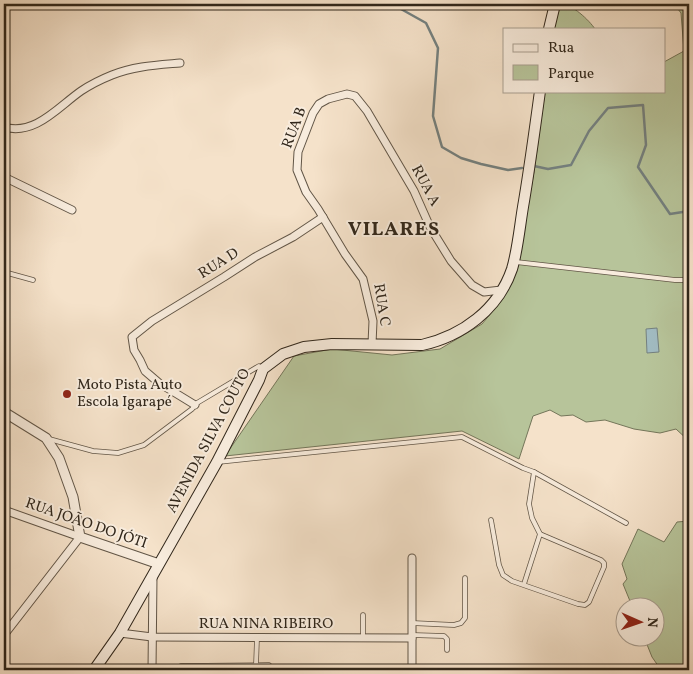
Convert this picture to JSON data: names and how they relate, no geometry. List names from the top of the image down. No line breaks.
{"streets":{"main road":["AVENIDA SILVA COUTO"],"street":["RUA B","RUA A","RUA D","RUA C","RUA JOÃO DO JÓTI","RUA NINA RIBEIRO"]},"crossings":[["RUA B","RUA A"],["RUA B","RUA C"],["RUA A","AVENIDA SILVA COUTO"],["RUA D","RUA C"],["RUA C","AVENIDA SILVA COUTO"],["AVENIDA SILVA COUTO","RUA JOÃO DO JÓTI"],["AVENIDA SILVA COUTO","RUA NINA RIBEIRO"]],"districts":["VILARES"],"places":["Moto Pista Auto Escola Igarapé"],"legend":["Rua","Parque"],"north":"right"}
